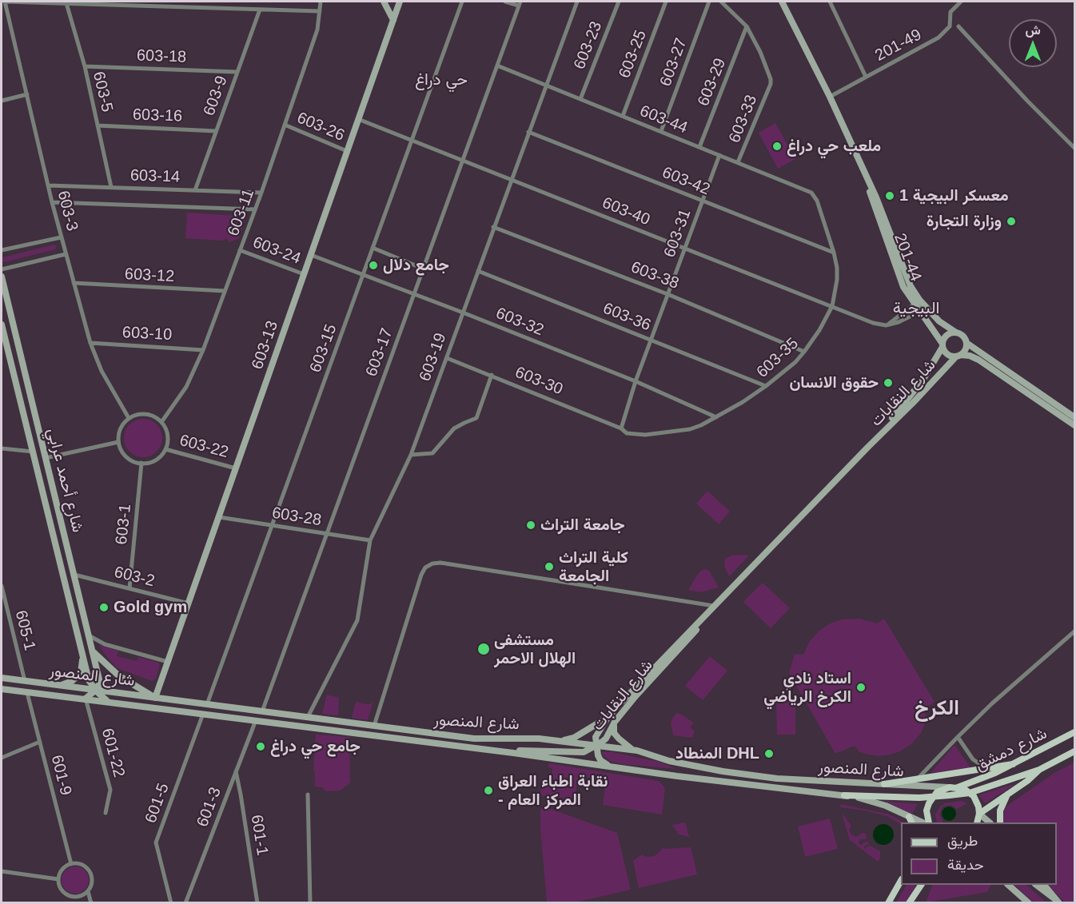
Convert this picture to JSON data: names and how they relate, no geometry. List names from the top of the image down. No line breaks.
{"streets":{"main road":["201-44","603-13","شارع النقابات","شارع أحمد عرابي","شارع المنصور","شارع دمشق"],"street":["603-23","201-49","603-25","603-18","603-27","603-29","603-5","603-9","603-16","603-33","603-44","603-26","603-14","603-42","603-3","603-40","603-11","603-31","603-24","603-12","603-38","603-36","603-32","603-10","603-15","603-17","603-19","603-35","603-30","603-22","603-28","603-1","603-2","605-1","601-22","601-9","601-5","601-3","601-1"]},"crossings":[["603-23","603-44"],["201-49","201-44"],["603-25","603-44"],["603-18","603-5"],["603-18","603-9"],["603-27","603-44"],["603-29","603-33"],["603-29","603-44"],["603-5","603-16"],["603-5","603-14"],["603-9","603-16"],["603-9","603-14"],["603-33","603-44"],["603-44","603-31"],["603-44","603-17"],["603-44","603-19"],["603-44","603-35"],["603-26","603-11"],["603-26","603-13"],["603-14","603-3"],["603-14","603-11"],["603-42","603-31"],["603-42","603-19"],["603-42","603-35"],["603-3","603-11"],["603-3","603-12"],["603-3","603-10"],["603-3","603-22"],["603-3","603-1"],["603-40","603-31"],["603-40","201-44"],["603-40","603-13"],["603-40","603-15"],["603-40","603-17"],["603-40","603-19"],["603-40","603-35"],["603-11","603-24"],["603-11","603-12"],["603-11","603-10"],["603-11","603-22"],["603-11","603-1"],["603-31","603-38"],["603-31","603-36"],["603-31","603-32"],["603-31","603-35"],["603-31","603-30"],["603-24","603-13"],["201-44","شارع النقابات"],["603-38","603-19"],["603-38","603-35"],["603-36","603-19"],["603-36","603-35"],["603-32","603-13"],["603-32","603-15"],["603-32","603-17"],["603-32","603-19"],["603-32","603-35"],["603-13","603-22"],["603-13","603-28"],["603-13","603-2"],["603-13","شارع المنصور"],["603-15","603-28"],["603-15","شارع المنصور"],["603-17","603-28"],["603-17","شارع المنصور"],["603-19","603-30"],["603-19","603-28"],["603-19","شارع المنصور"],["603-35","603-30"],["شارع النقابات","شارع المنصور"],["603-22","603-1"],["شارع أحمد عرابي","603-2"],["شارع أحمد عرابي","شارع المنصور"],["603-1","603-2"],["605-1","شارع المنصور"],["شارع المنصور","601-22"],["شارع المنصور","601-9"],["شارع المنصور","601-5"],["شارع المنصور","601-3"],["601-3","601-1"]],"districts":["حي دراغ","البيجية","الكرخ"],"places":["ملعب حي دراغ","معسكر البيجية 1","وزارة التجارة","جامع دلال","حقوق الانسان","جامعة التراث","كلية التراث الجامعة","Gold gym","مستشفى الهلال الاحمر","استاد نادي الكرخ الرياضي","جامع حي دراغ","المنطاد DHL","نقابة اطباء العراق - المركز العام"],"legend":["طريق","حديقة"],"north":"top"}
